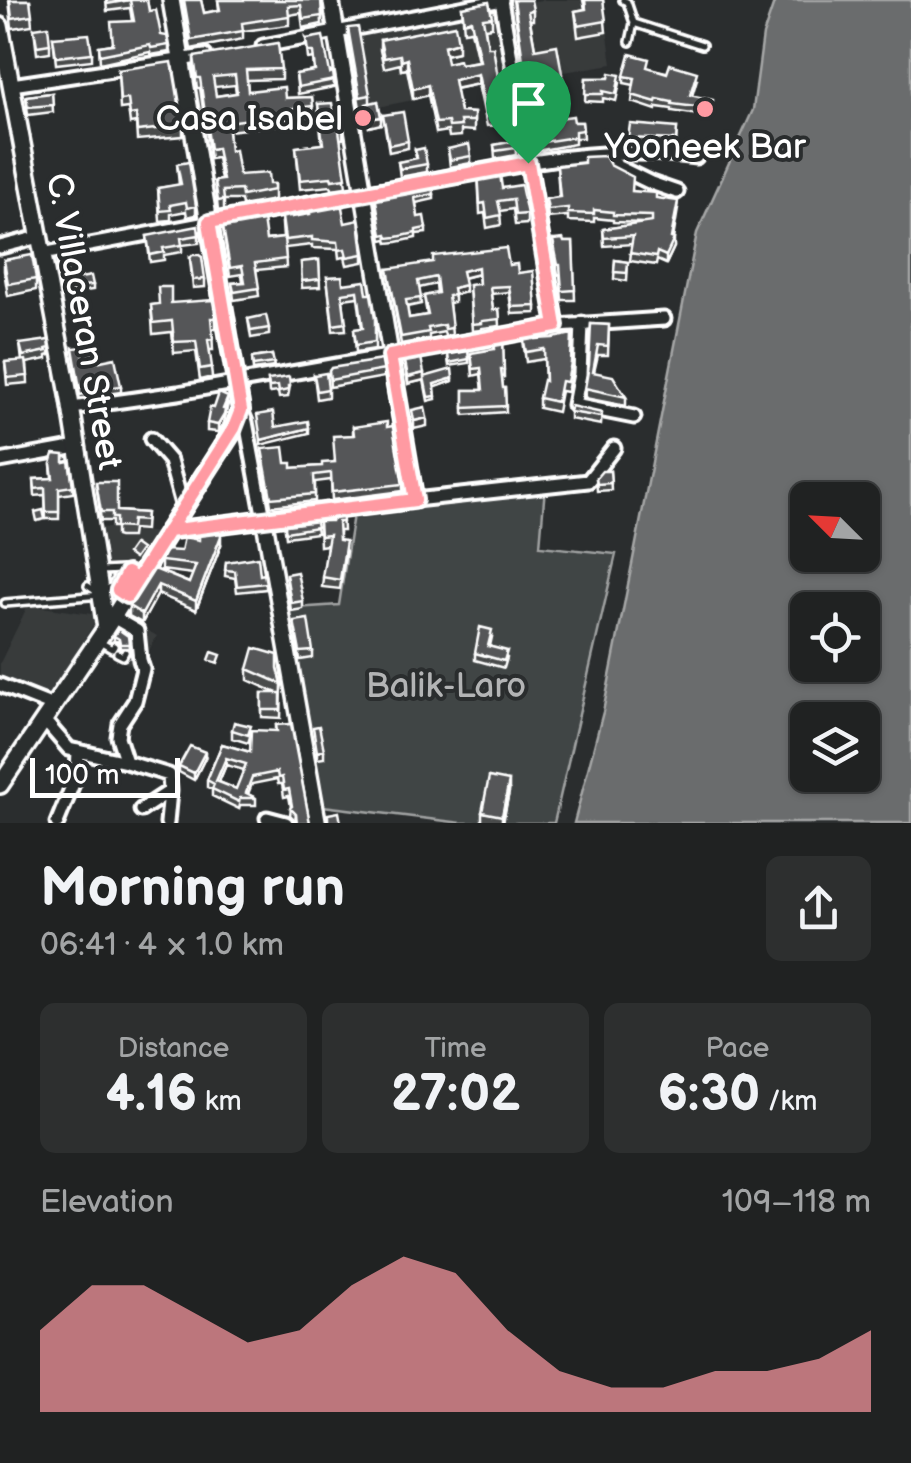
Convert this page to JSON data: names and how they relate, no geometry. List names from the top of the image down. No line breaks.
{"streets":{"main road":["C. Villaceran Street"]},"parks":["Balik-Laro"],"places":["Yooneek Bar","Casa Isabel"],"scale_bar":"100 m","north":"top left","page":{"scale":"100 m","heading":["Morning run","06:41 · 4 × 1.0 km"],"stats":[["Distance","4.16 km"],["Time","27:02"],["Pace","6:30 /km"]],"chart":["Elevation","109–118 m"]}}
